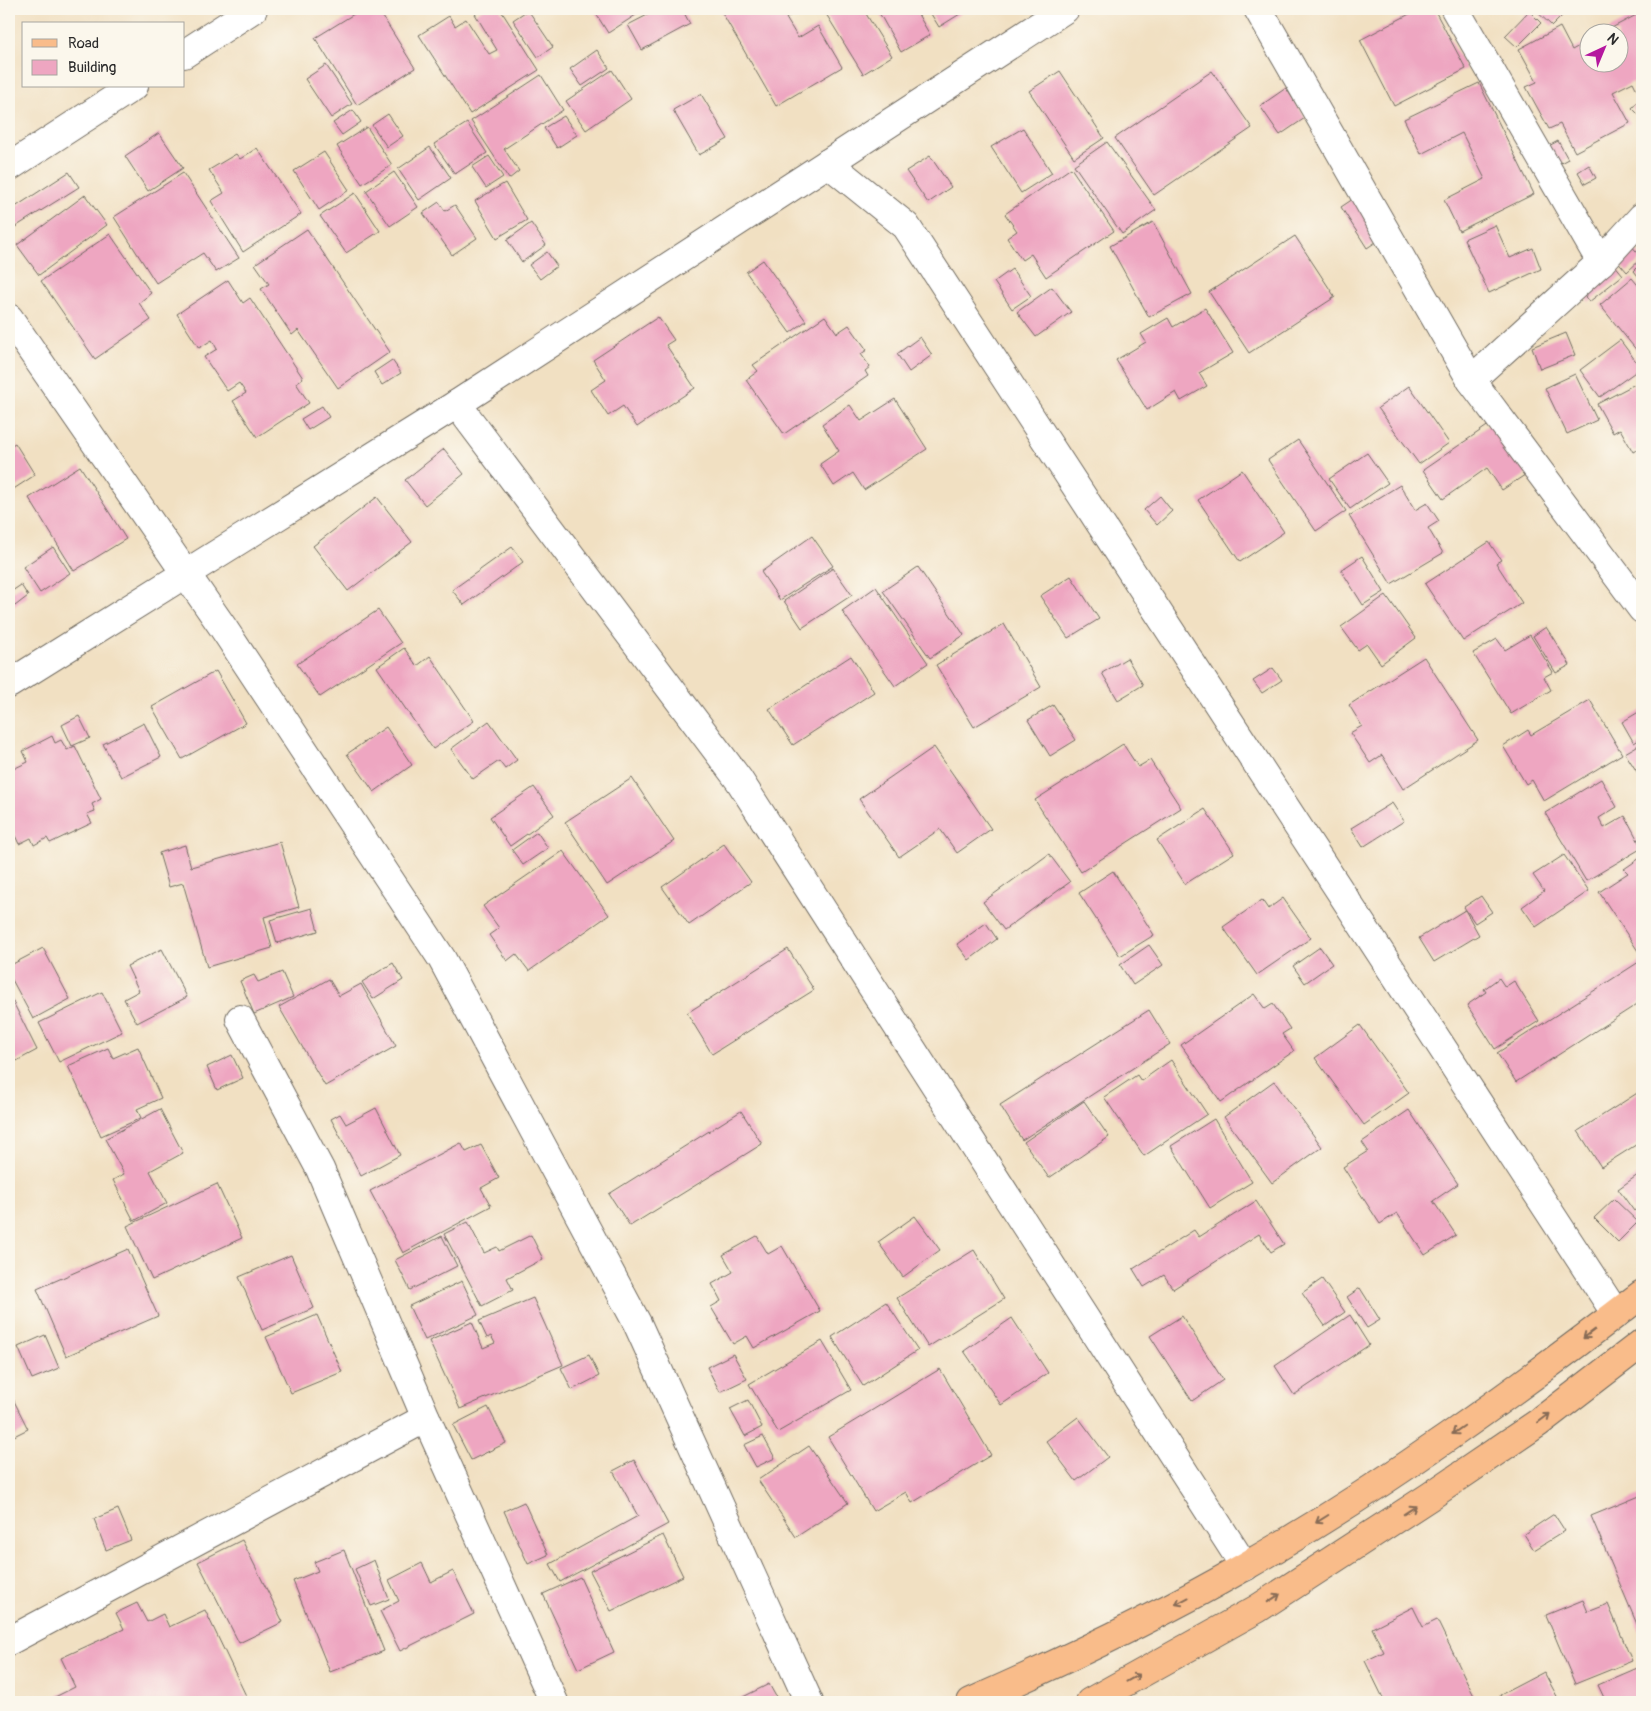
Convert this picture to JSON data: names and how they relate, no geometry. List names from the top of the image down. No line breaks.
{"legend":["Road","Building"],"north":"top right"}
